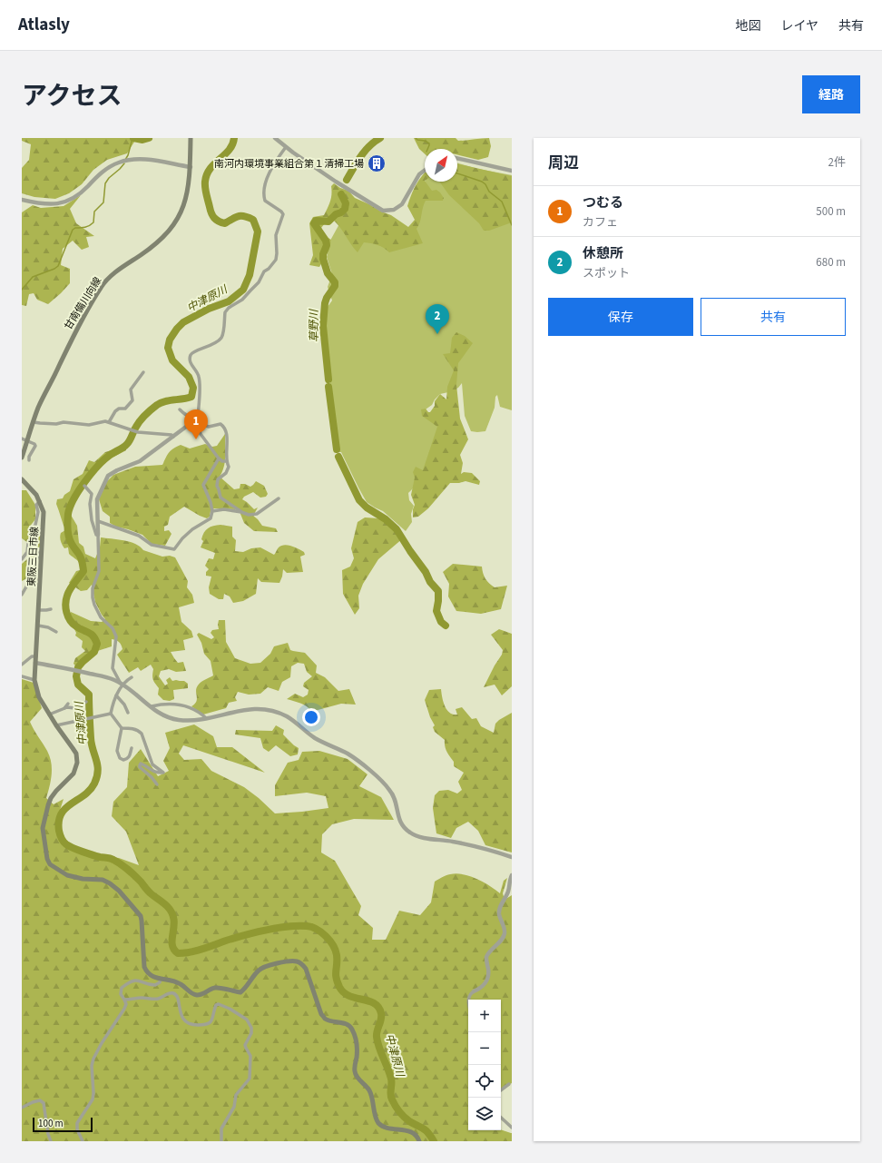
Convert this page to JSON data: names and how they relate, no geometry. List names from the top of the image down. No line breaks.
{"streets":{"main road":["甘南備川向線","東阪三日市線"]},"water":["中津原川","草野川"],"places":{"building":["南河内環境事業組合第１清掃工場"]},"scale_bar":"100 m","north":"top right","page":{"header":"Atlasly","nav":["地図","レイヤ","共有"],"title":"アクセス","buttons":["経路",["保存","共有"]],"heading":["周辺","2件"],"list":[{"mark":"1","name":"つむる","note":"カフェ","value":"500 m"},{"mark":"2","name":"休憩所","note":"スポット","value":"680 m"}],"pins":["2","1"],"map_buttons":["+","−"],"scale":"100 m"}}
